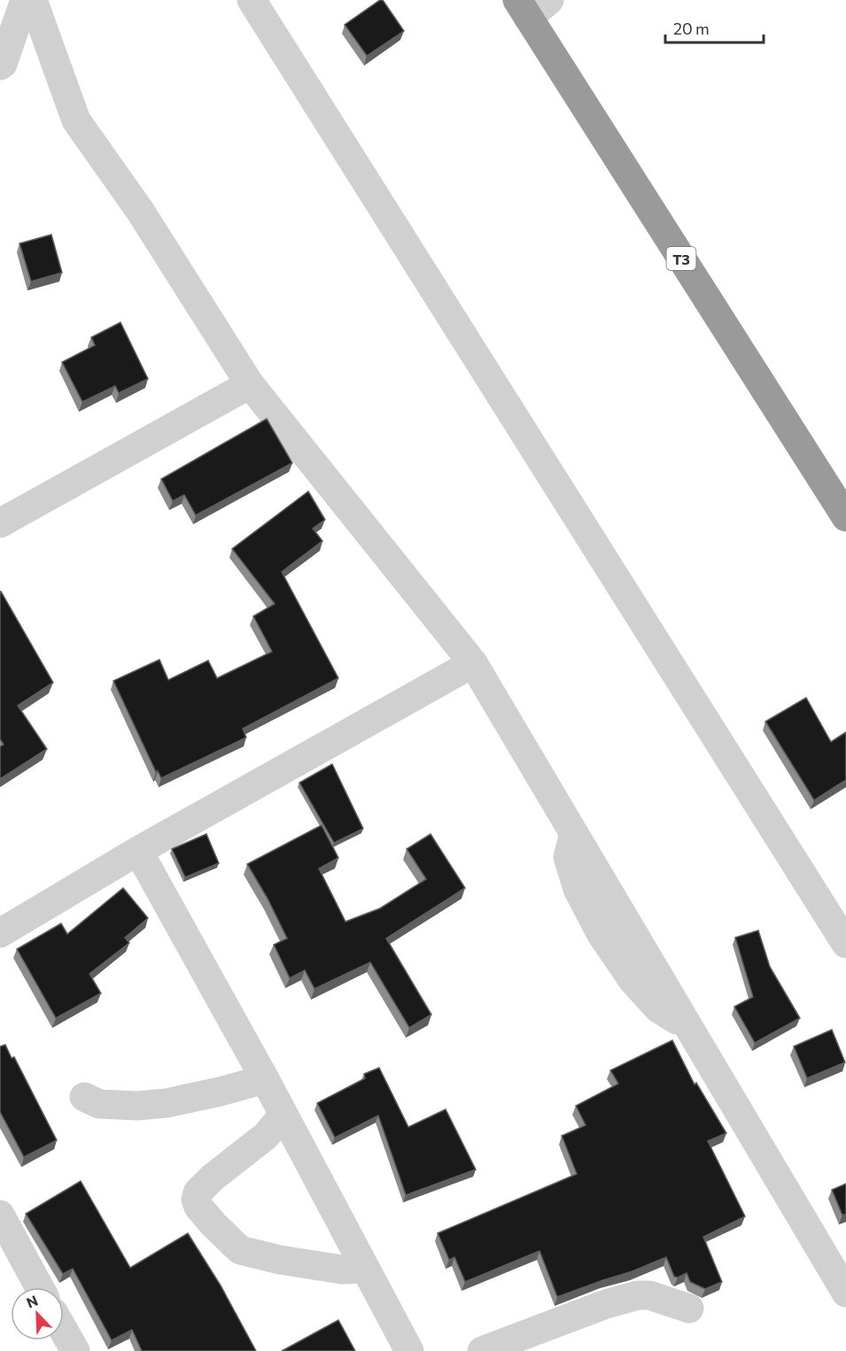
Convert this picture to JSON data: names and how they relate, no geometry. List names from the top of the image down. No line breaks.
{"streets":{"highway":["T3"]},"scale_bar":"20 m","north":"top left"}
